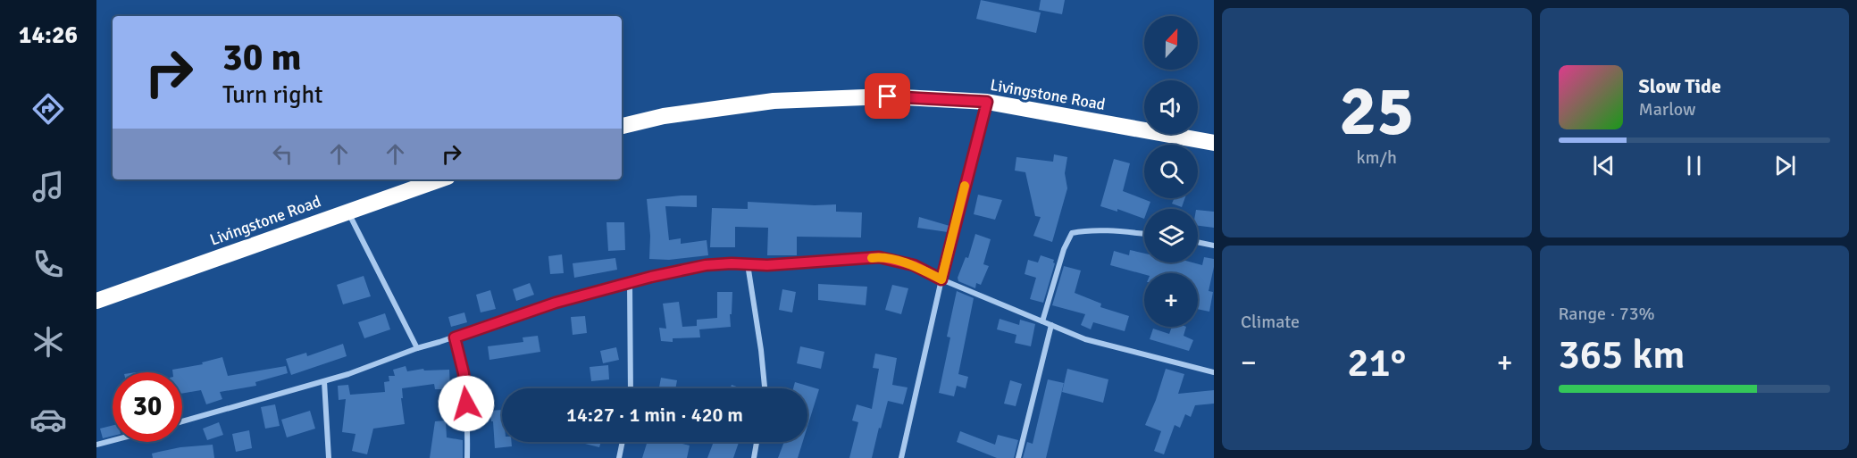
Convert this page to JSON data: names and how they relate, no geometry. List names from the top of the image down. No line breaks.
{"streets":{"highway":["Livingstone Road"]},"north":"top","page":{"tabs":"14:26","tile":[["25","km/h"],"Climate",["Range · 73%","365 km"]],"map_buttons":"+","turn":["30 m","Turn right"],"song":["Slow Tide","Marlow"],"heat":["−","21°","+"],"limit":"30","trip":"14:27 · 1 min · 420 m"}}
